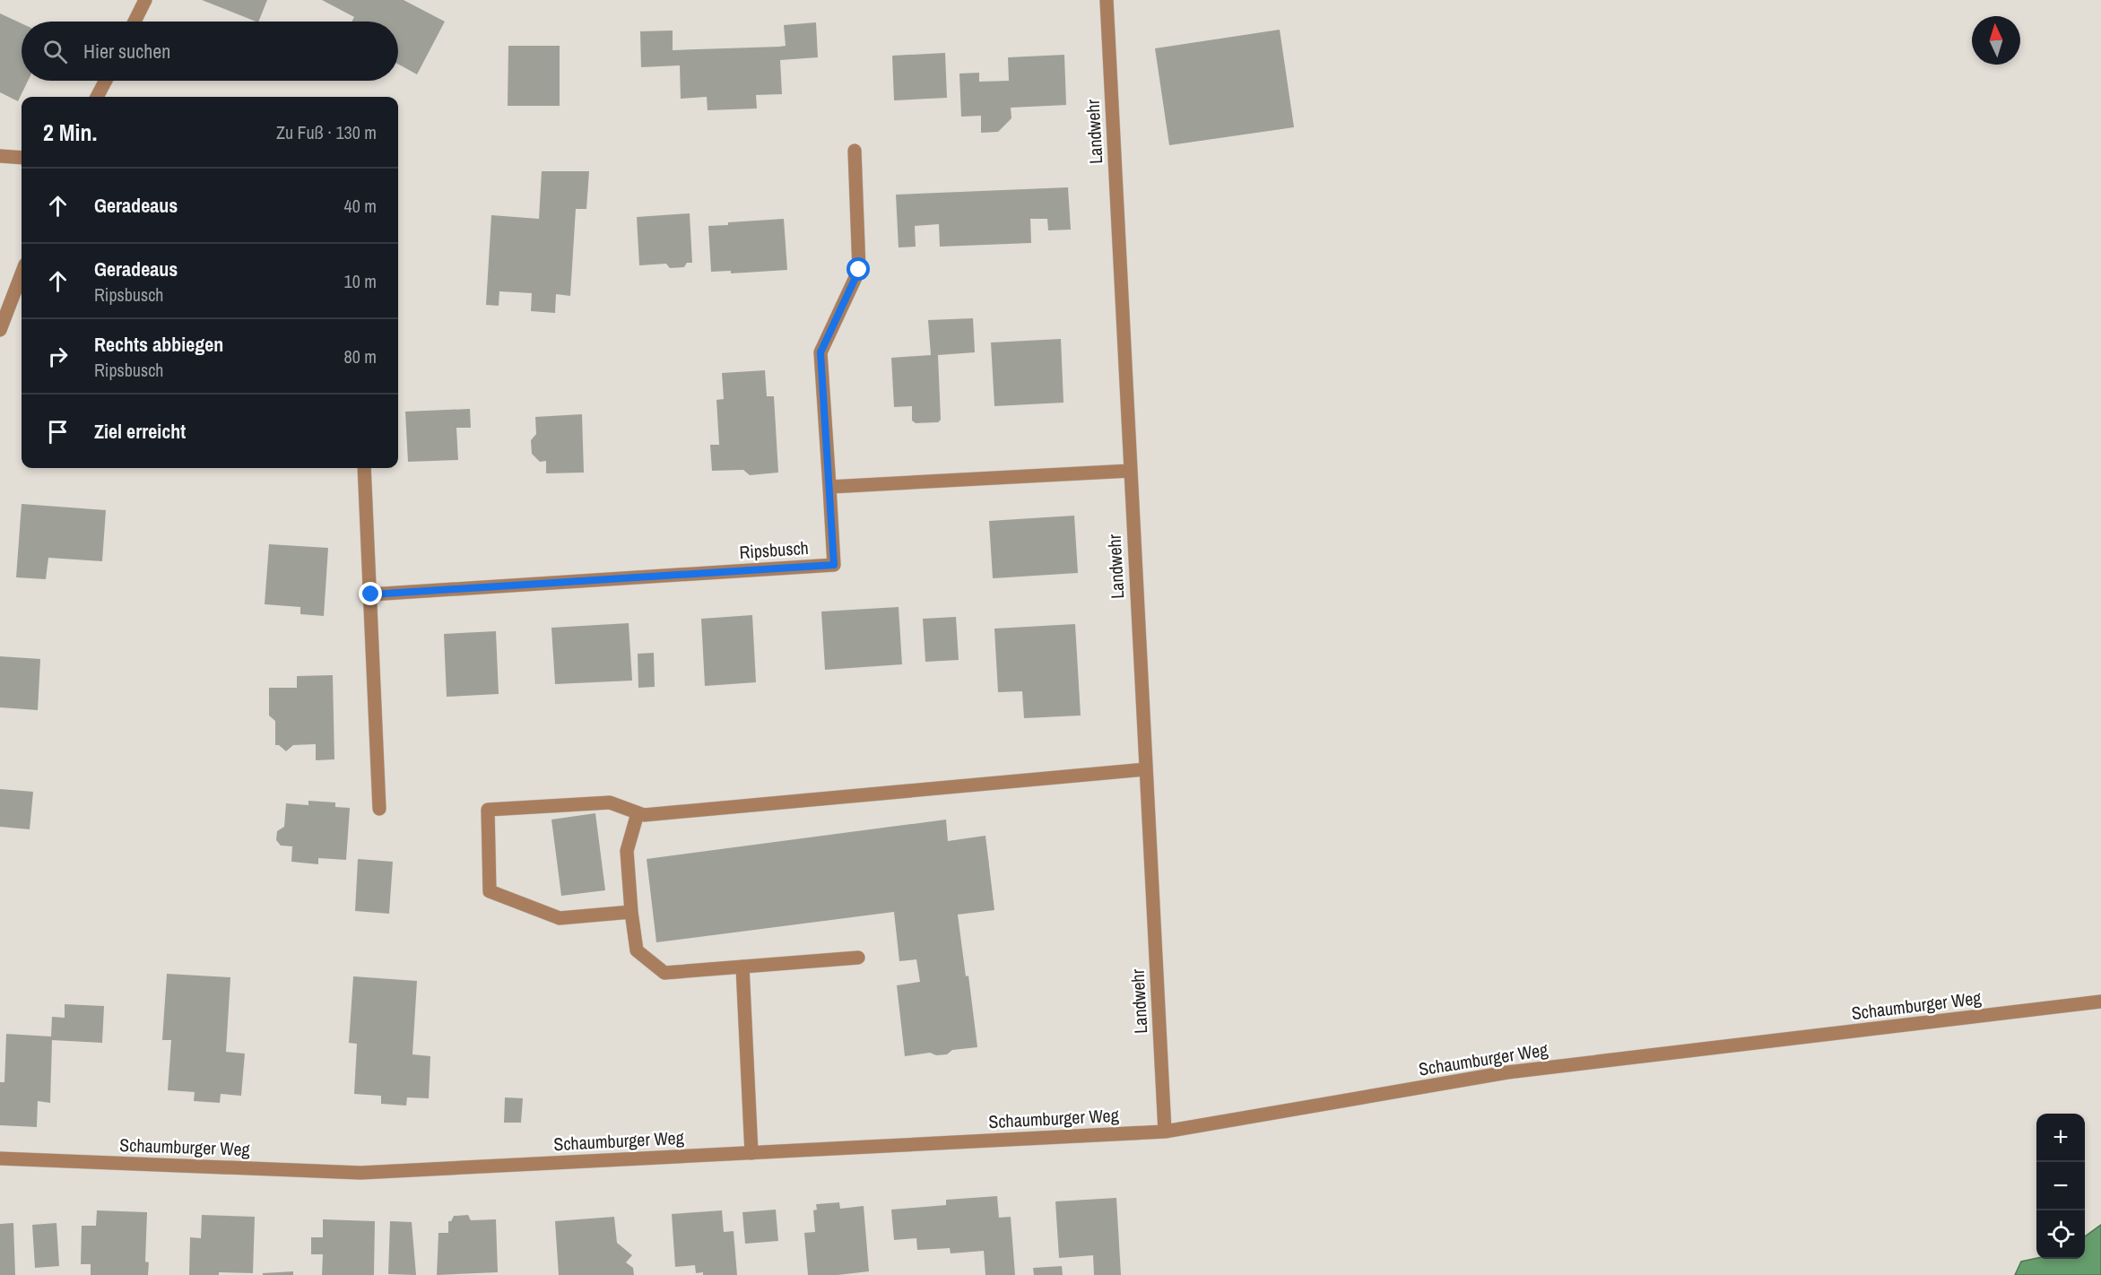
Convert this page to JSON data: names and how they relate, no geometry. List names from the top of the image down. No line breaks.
{"streets":{"street":["Landwehr","Ripsbusch","Schaumburger Weg"]},"crossings":[["Landwehr","Schaumburger Weg"]],"north":"top","page":{"search":"Hier suchen","heading":["2 Min.","Zu Fuß · 130 m"],"list":[["Geradeaus","40 m"],["Geradeaus","Ripsbusch","10 m"],["Rechts abbiegen","Ripsbusch","80 m"],"Ziel erreicht"],"map_buttons":["+","−"]}}
